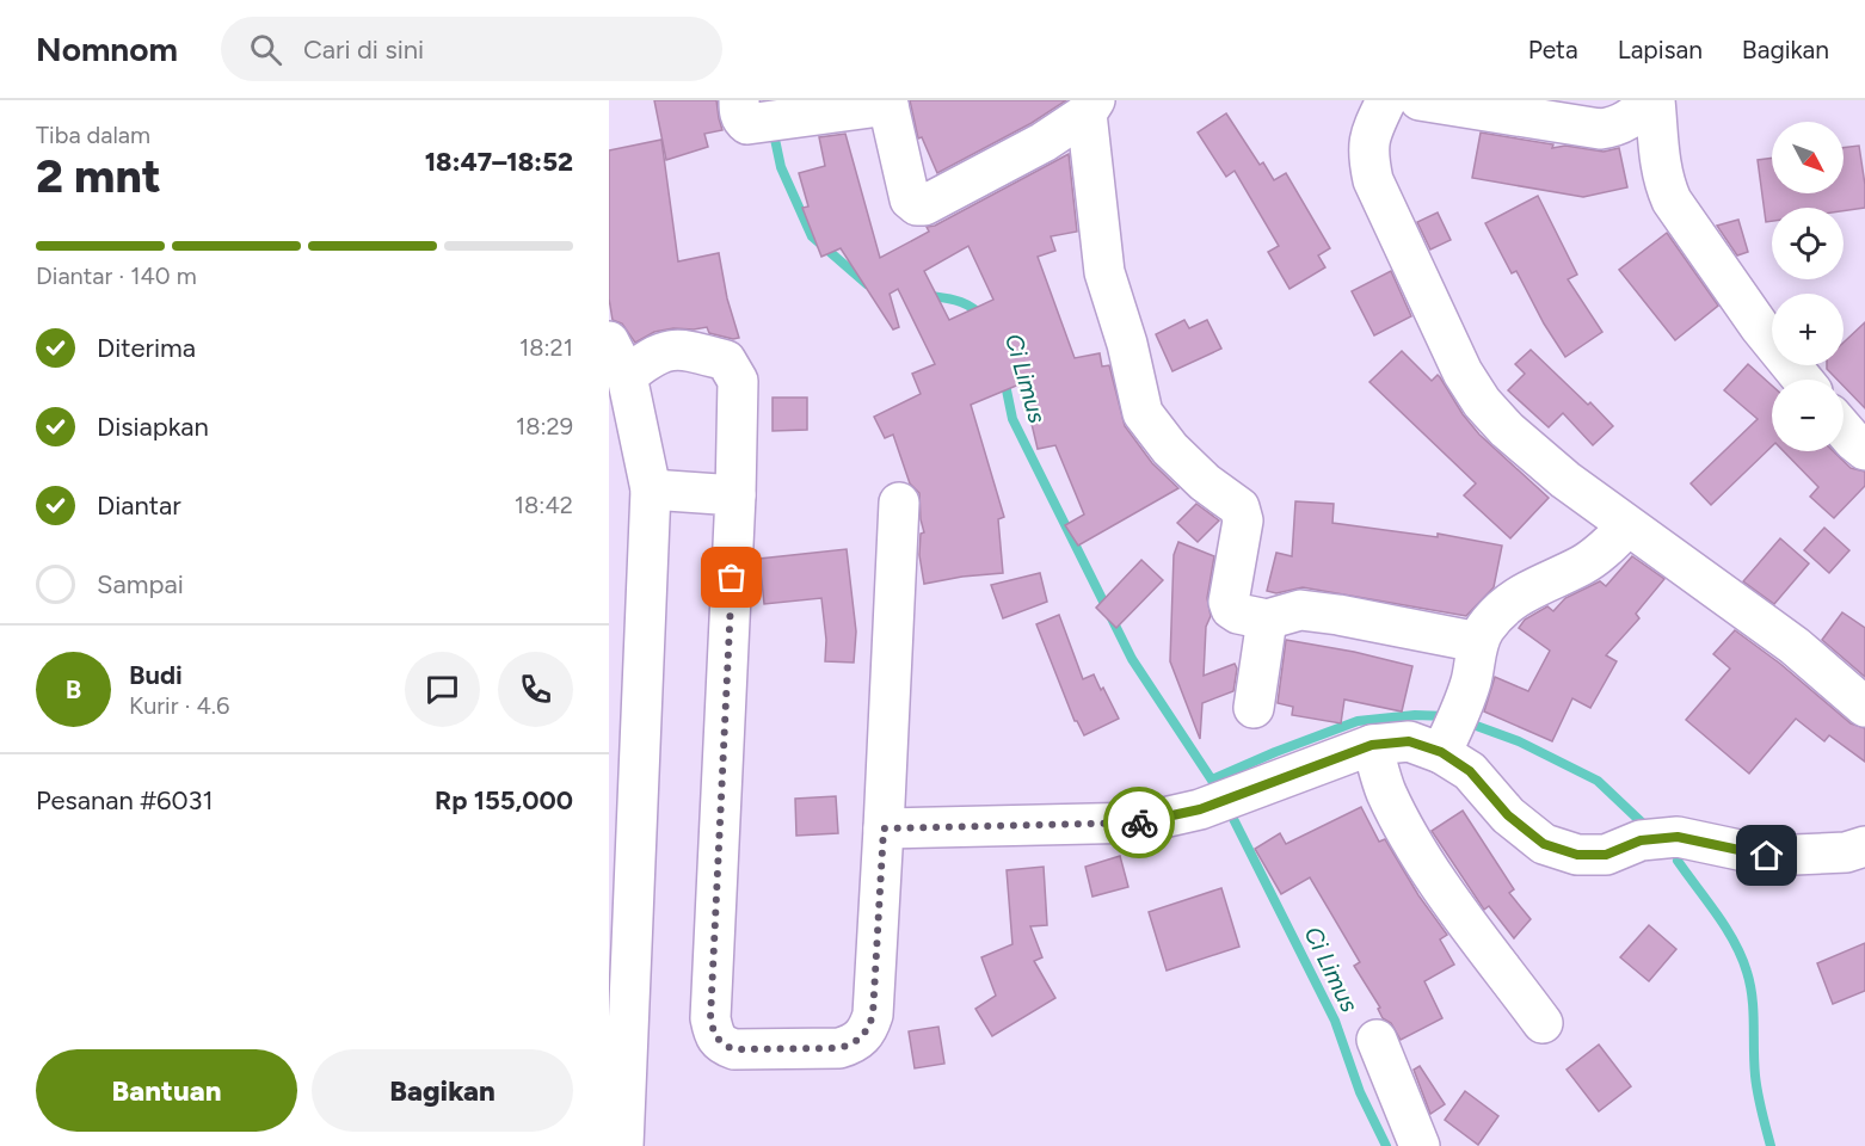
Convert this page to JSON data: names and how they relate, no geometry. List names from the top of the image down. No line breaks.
{"water":["Ci Limus"],"north":"bottom right","page":{"header":"Nomnom","search":"Cari di sini","nav":["Peta","Lapisan","Bagikan"],"heading":["2 mnt","Tiba dalam","18:47–18:52"],"panel":["Budi","Kurir · 4.6","Pesanan #6031","Rp 155,000"],"map_buttons":["+","−"],"bar":"Diantar · 140 m","list":[["Diterima","18:21"],["Disiapkan","18:29"],["Diantar","18:42"],"Sampai"],"round":"B","buttons":["Bantuan","Bagikan"]}}
